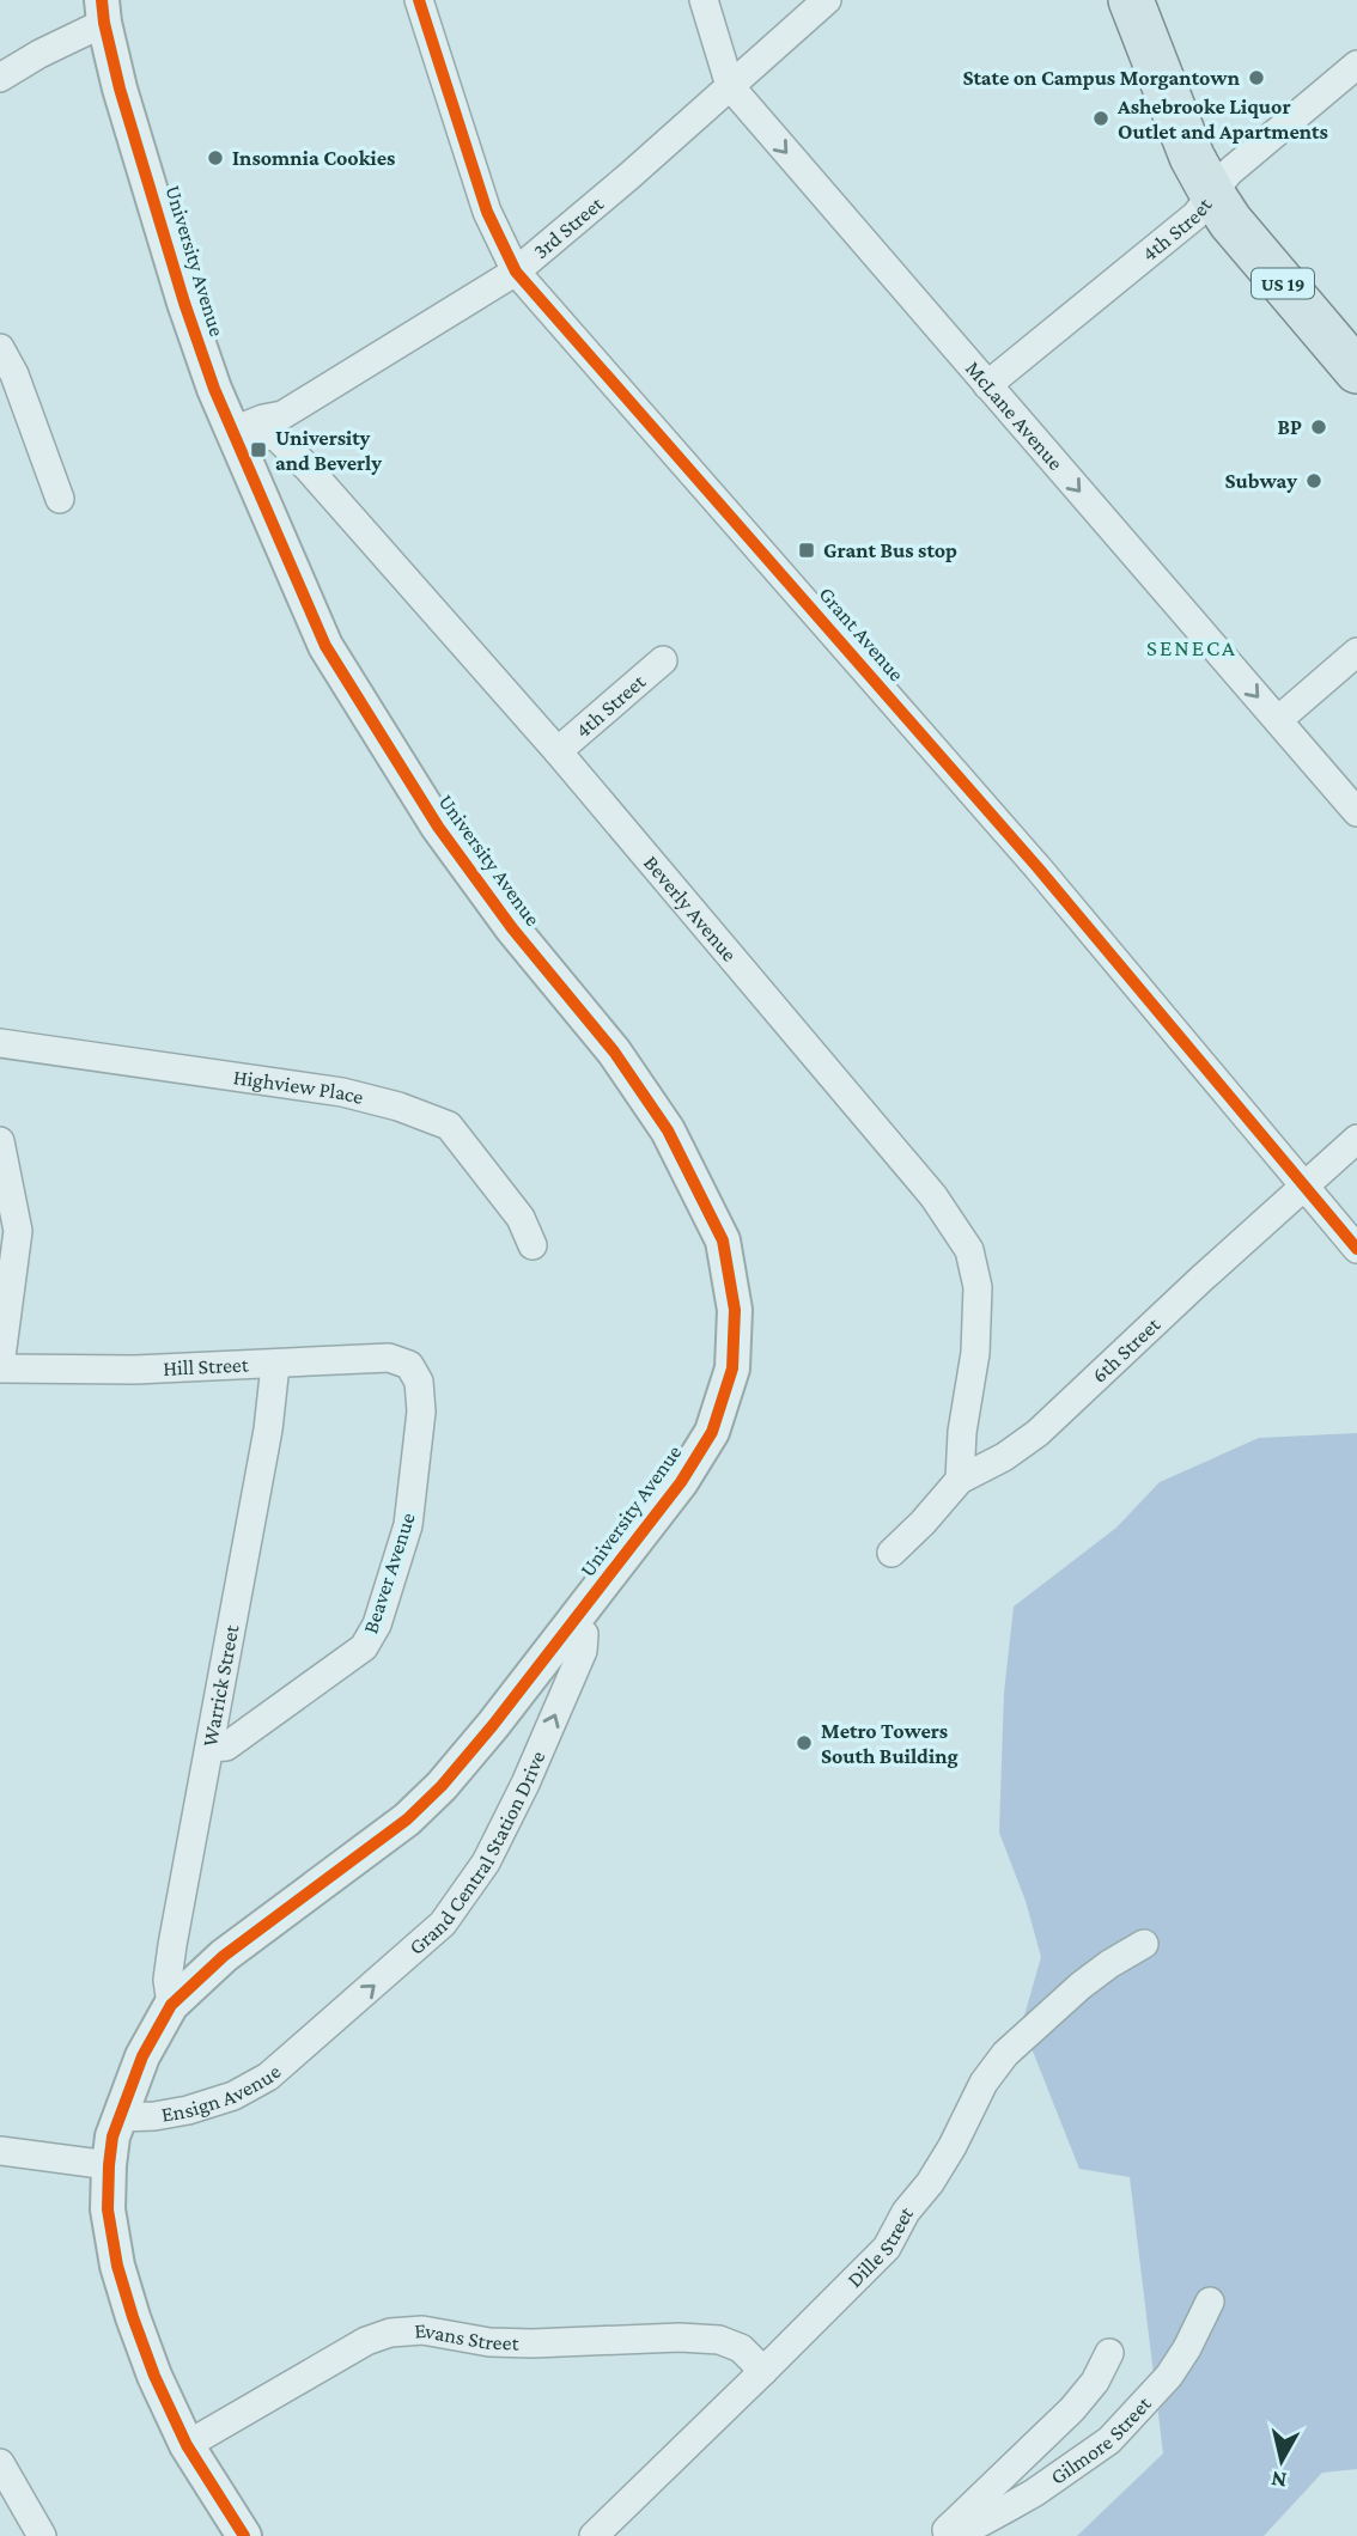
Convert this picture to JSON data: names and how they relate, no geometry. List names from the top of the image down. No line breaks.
{"streets":{"main road":["US 19"],"street":["4th Street","3rd Street","University Avenue","McLane Avenue","Grant Avenue","Beverly Avenue","Highview Place","6th Street","Hill Street","Beaver Avenue","Warrick Street","Grand Central Station Drive","Ensign Avenue","Dille Street","Evans Street","Gilmore Street"]},"crossings":[["4th Street","US 19"],["4th Street","McLane Avenue"],["4th Street","Beverly Avenue"],["3rd Street","University Avenue"],["3rd Street","McLane Avenue"],["3rd Street","Grant Avenue"],["3rd Street","Beverly Avenue"],["University Avenue","Beverly Avenue"],["University Avenue","Warrick Street"],["University Avenue","Grand Central Station Drive"],["University Avenue","Ensign Avenue"],["University Avenue","Evans Street"],["Grant Avenue","6th Street"],["Beverly Avenue","6th Street"],["Hill Street","Beaver Avenue"],["Hill Street","Warrick Street"],["Beaver Avenue","Warrick Street"],["Grand Central Station Drive","Ensign Avenue"],["Dille Street","Evans Street"]],"one_way":["McLane Avenue","Grand Central Station Drive"],"districts":["SENECA"],"places":{"other":["State on Campus Morgantown","Ashebrooke Liquor Outlet and Apartments","Insomnia Cookies","BP","Subway","Metro Towers South Building"],"transit":["University and Beverly","Grant Bus stop"]},"north":"bottom"}
